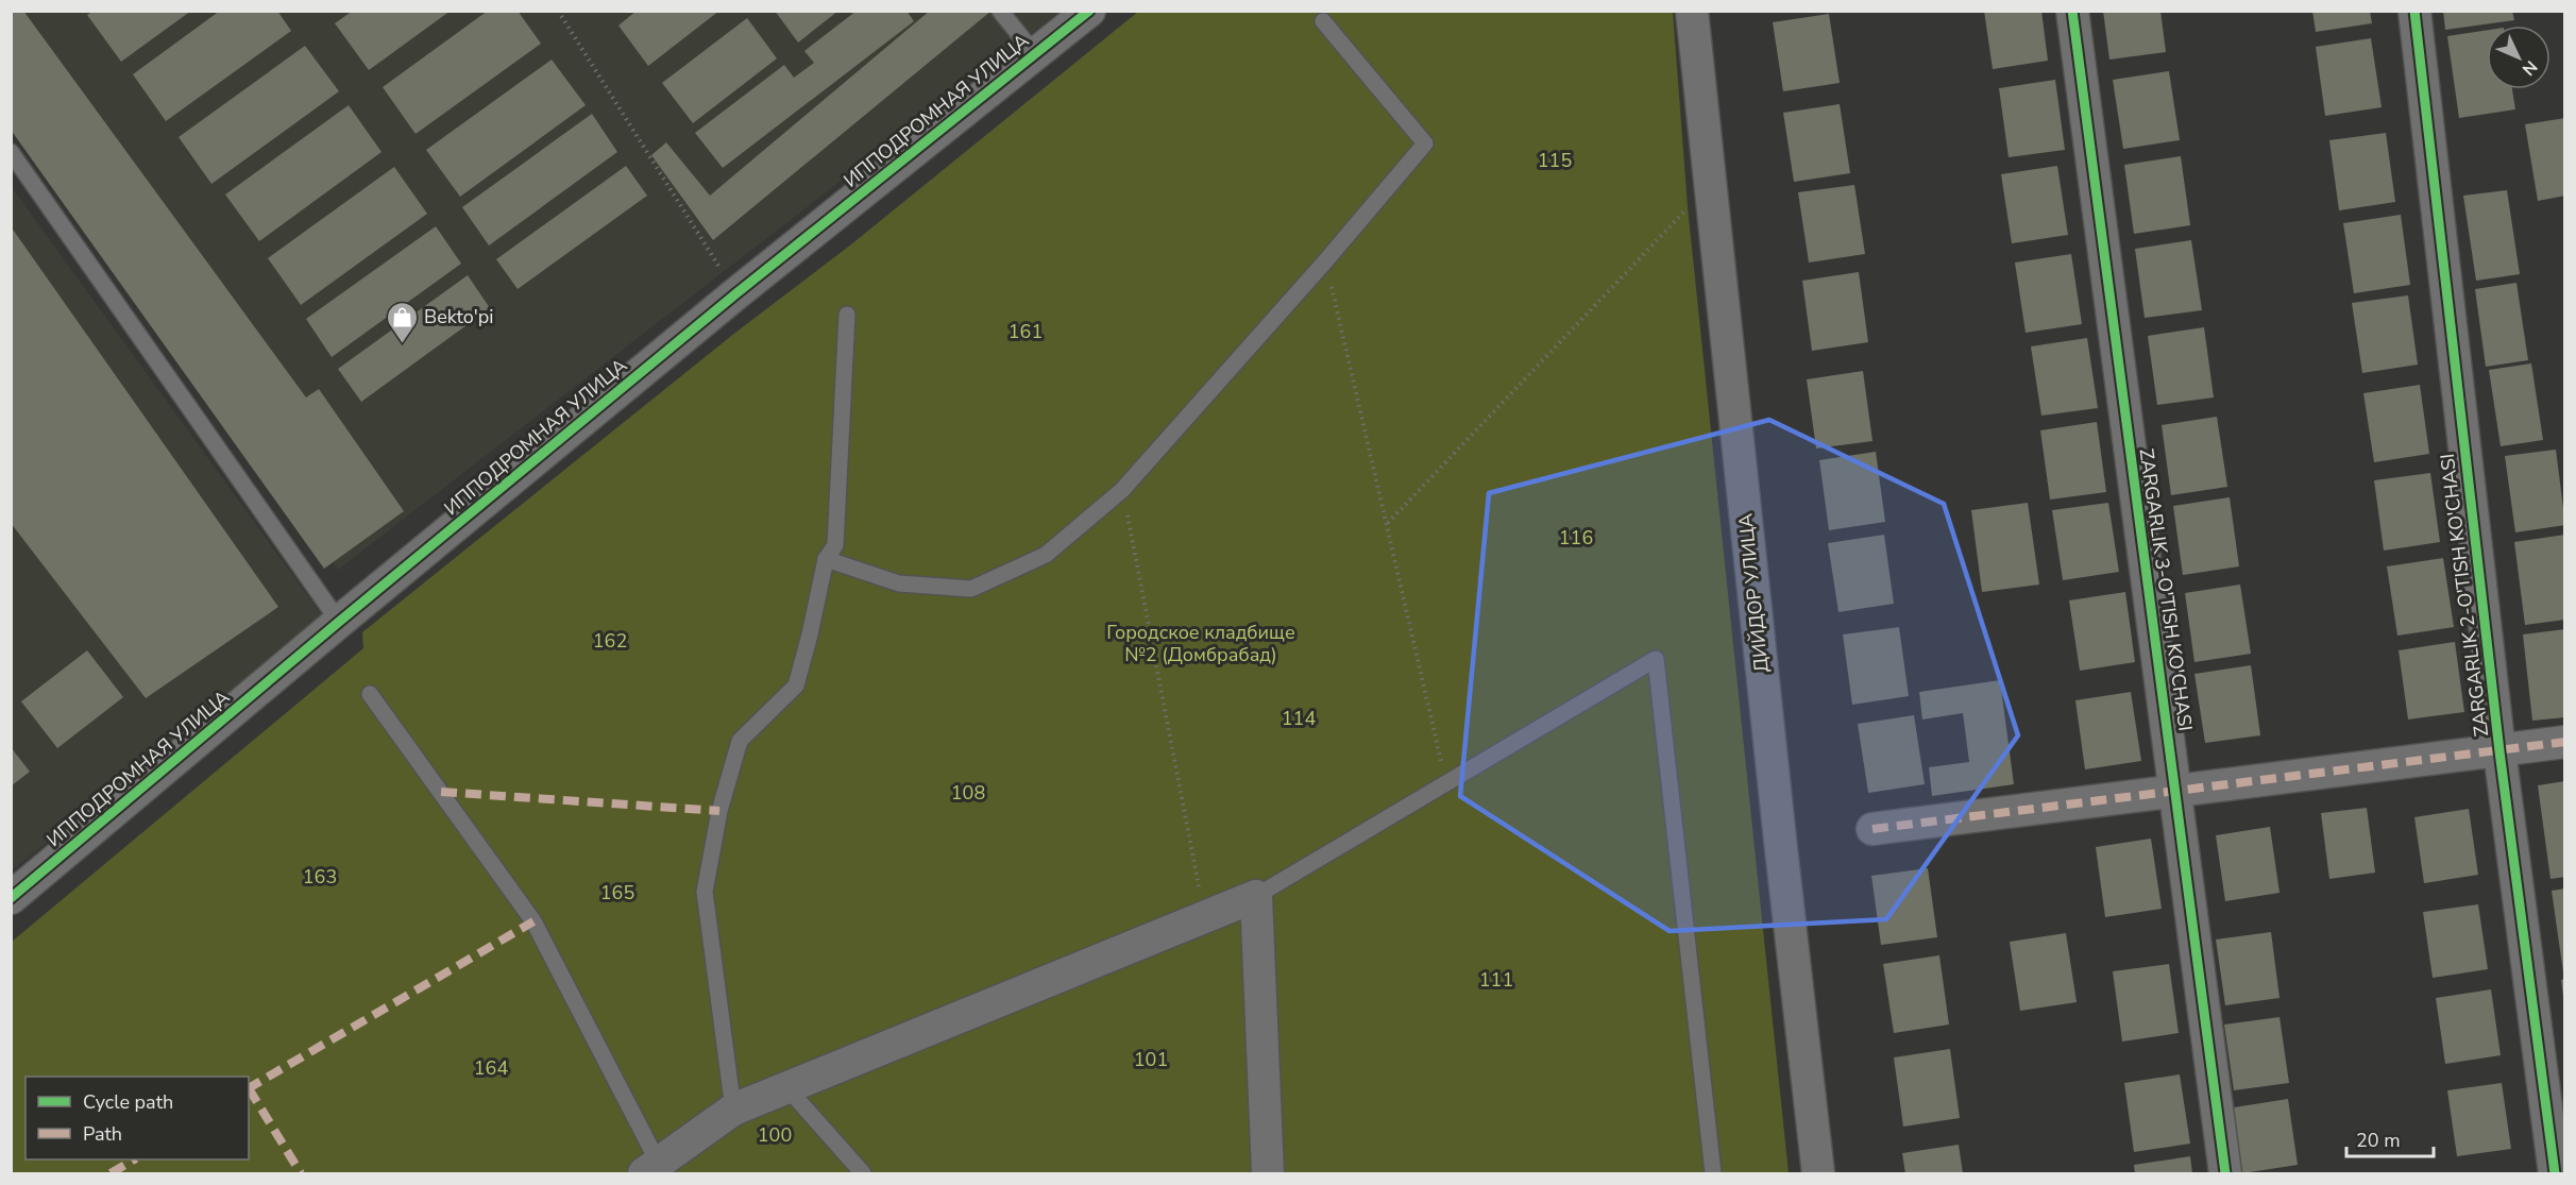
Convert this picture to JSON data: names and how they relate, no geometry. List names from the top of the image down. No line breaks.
{"streets":{"street":["ИППОДРОМНАЯ УЛИЦА","ZARGARLIK 3-O'TISH KO'CHASI","ДИЙДОР УЛИЦА","ZARGARLIK 2-O'TISH KO'CHASI"]},"parks":["115","161","116","Городское кладбище №2 (Домбрабад)","162","114","108","163","165","111","101","164","100"],"places":{"shop":["Bekto'pi"]},"legend":["Cycle path","Path"],"scale_bar":"20 m","north":"bottom right"}
